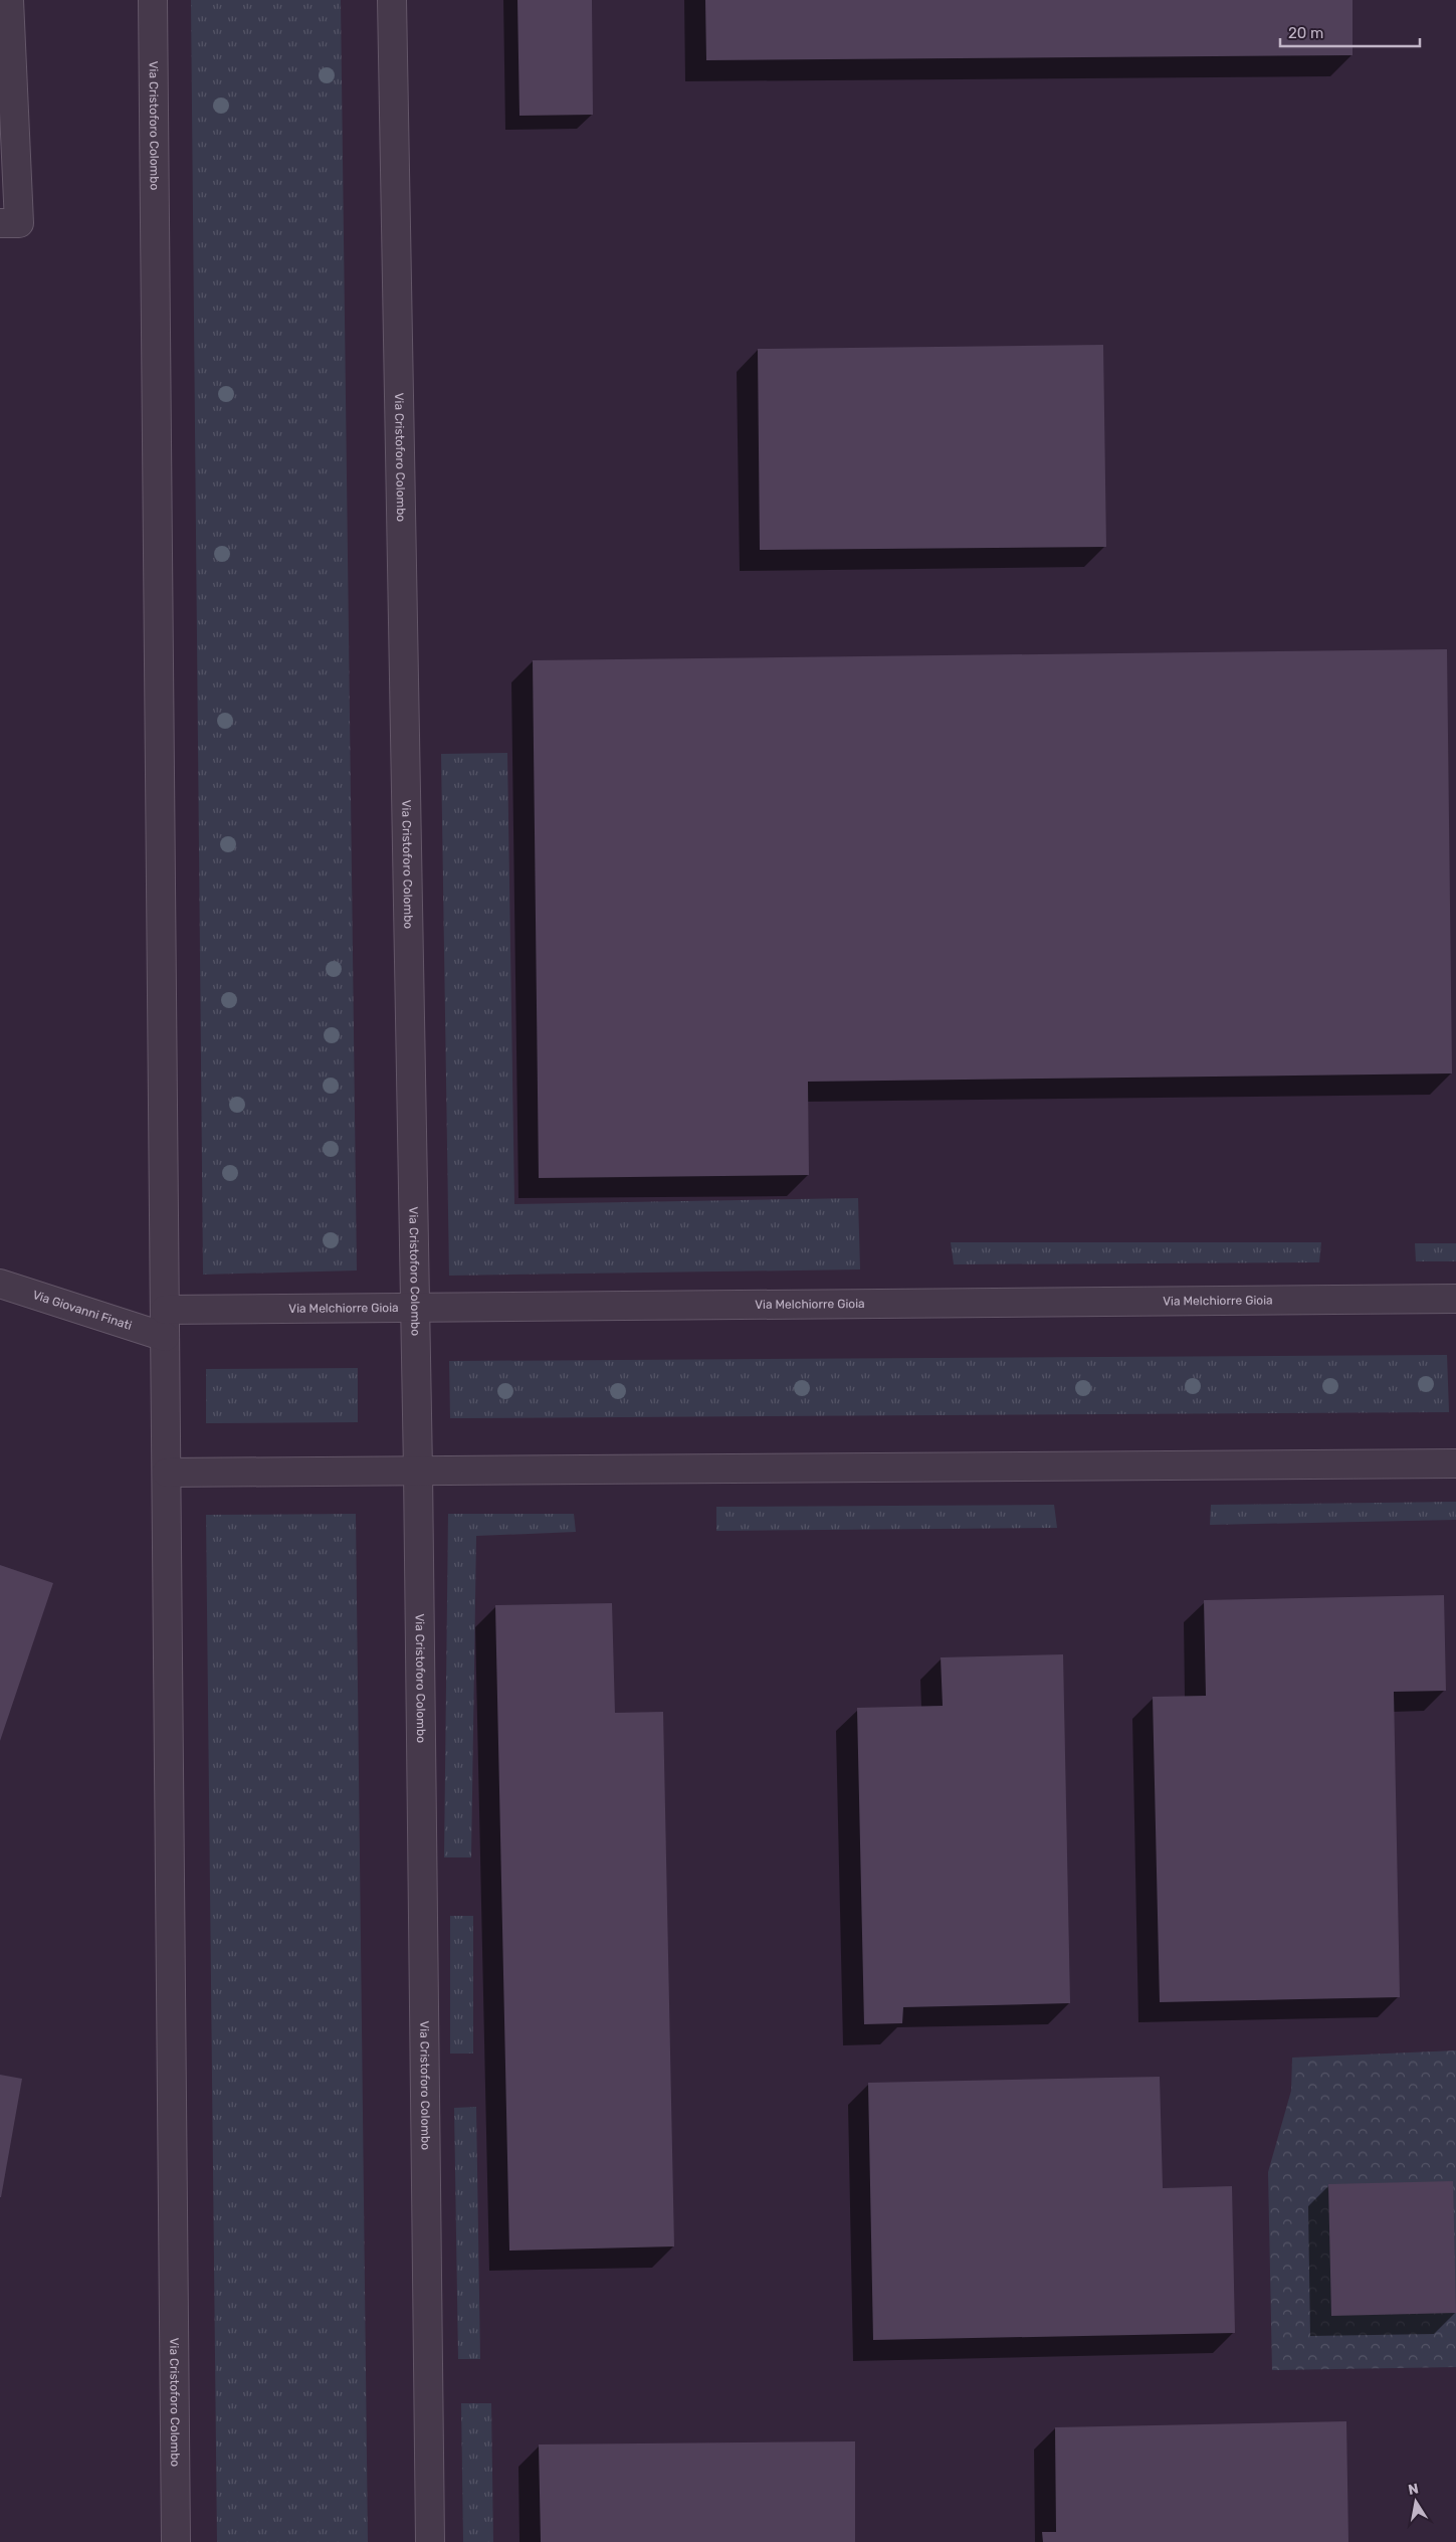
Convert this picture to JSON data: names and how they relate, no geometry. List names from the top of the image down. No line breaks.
{"streets":{"street":["Via Cristoforo Colombo","Via Melchiorre Gioia","Via Giovanni Finati"]},"crossings":[["Via Cristoforo Colombo","Via Melchiorre Gioia"],["Via Cristoforo Colombo","Via Giovanni Finati"],["Via Melchiorre Gioia","Via Giovanni Finati"]],"scale_bar":"20 m","north":"top"}
